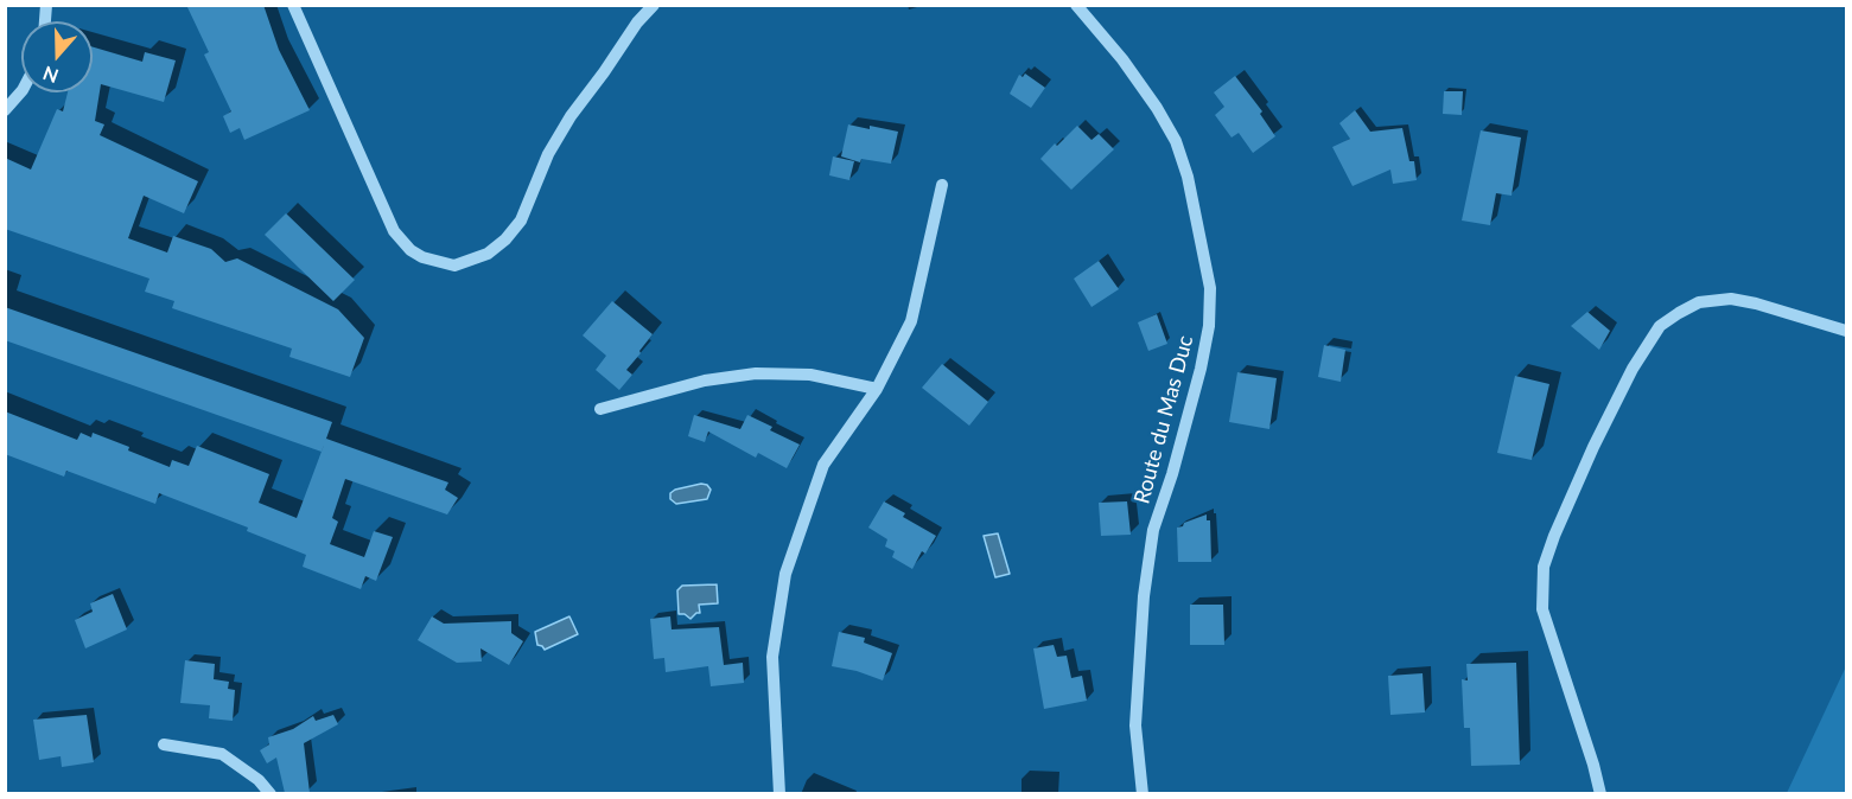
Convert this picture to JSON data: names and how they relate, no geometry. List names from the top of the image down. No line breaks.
{"streets":{"street":["Route du Mas Duc"]},"north":"bottom"}
